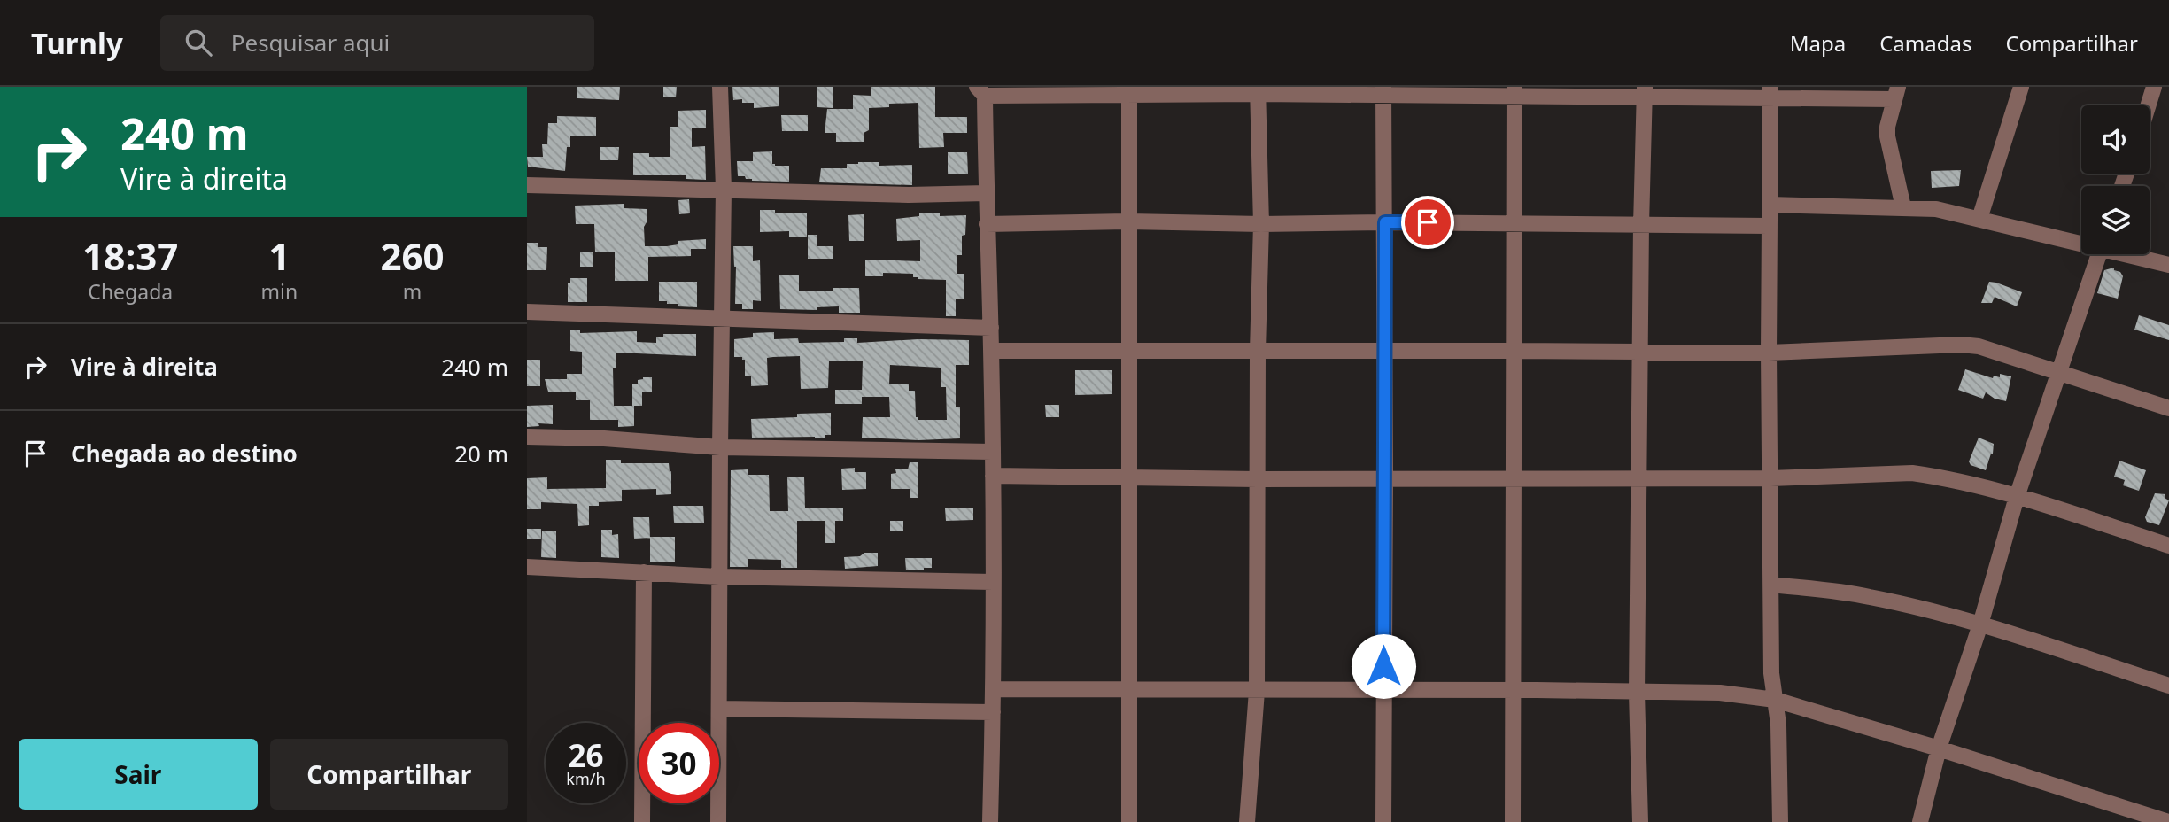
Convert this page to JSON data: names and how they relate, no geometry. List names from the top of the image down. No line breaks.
{"page":{"header":"Turnly","search":"Pesquisar aqui","nav":["Mapa","Camadas","Compartilhar"],"turn":["240 m","Vire à direita"],"eta":["18:37","Chegada","1","min","260","m"],"list":[{"name":"Vire à direita","value":"240 m"},{"name":"Chegada ao destino","value":"20 m"}],"speed":"26 km/h","limit":"30","buttons":["Sair","Compartilhar"]}}
